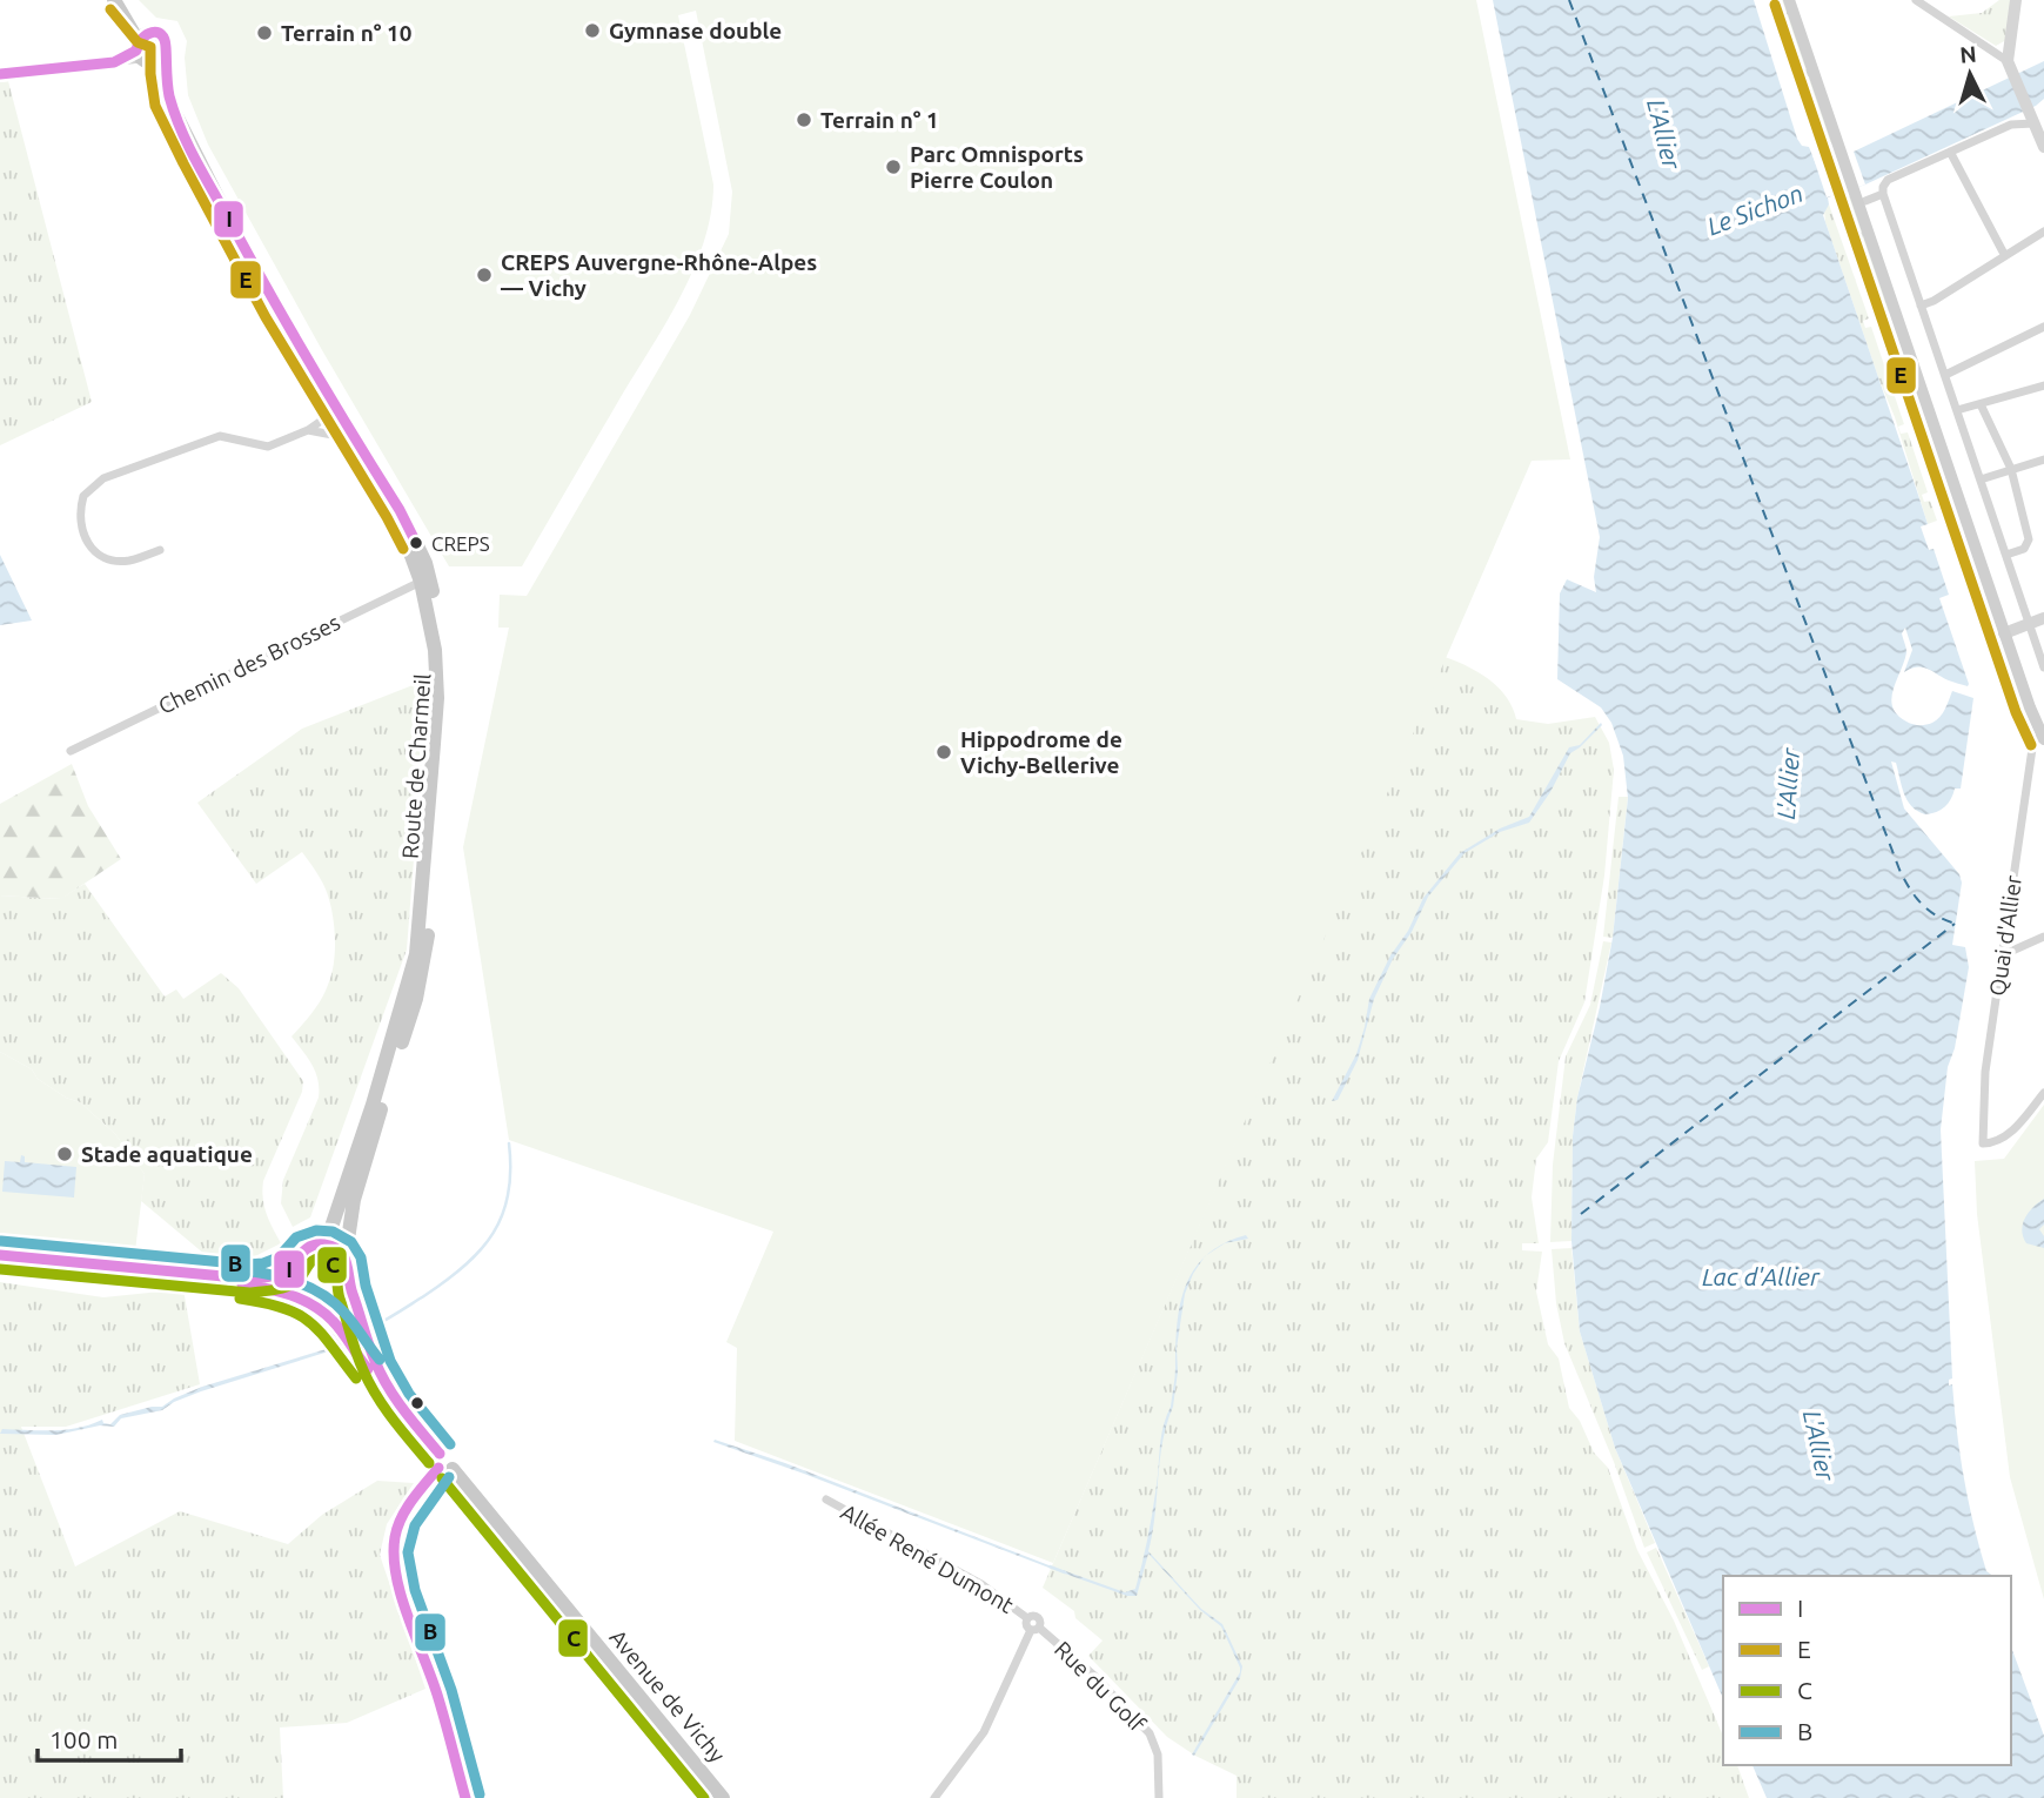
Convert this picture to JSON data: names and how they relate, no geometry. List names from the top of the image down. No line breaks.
{"streets":{"main road":["Route de Charmeil","Avenue de Vichy"],"street":["Chemin des Brosses","Quai d'Allier","Allée René Dumont","Rue du Golf"]},"crossings":[["Chemin des Brosses","Route de Charmeil"],["Route de Charmeil","Avenue de Vichy"],["Allée René Dumont","Rue du Golf"]],"water":["L'Allier","Le Sichon","Lac d'Allier"],"places":["Gymnase double","Terrain n° 10","Terrain n° 1","Parc Omnisports Pierre Coulon","CREPS Auvergne-Rhône-Alpes — Vichy","CREPS","Hippodrome de Vichy-Bellerive","Stade aquatique"],"lines":["transit line E","transit line I","transit line B","transit line C"],"legend":["I","E","C","B"],"scale_bar":"100 m","north":"top"}
